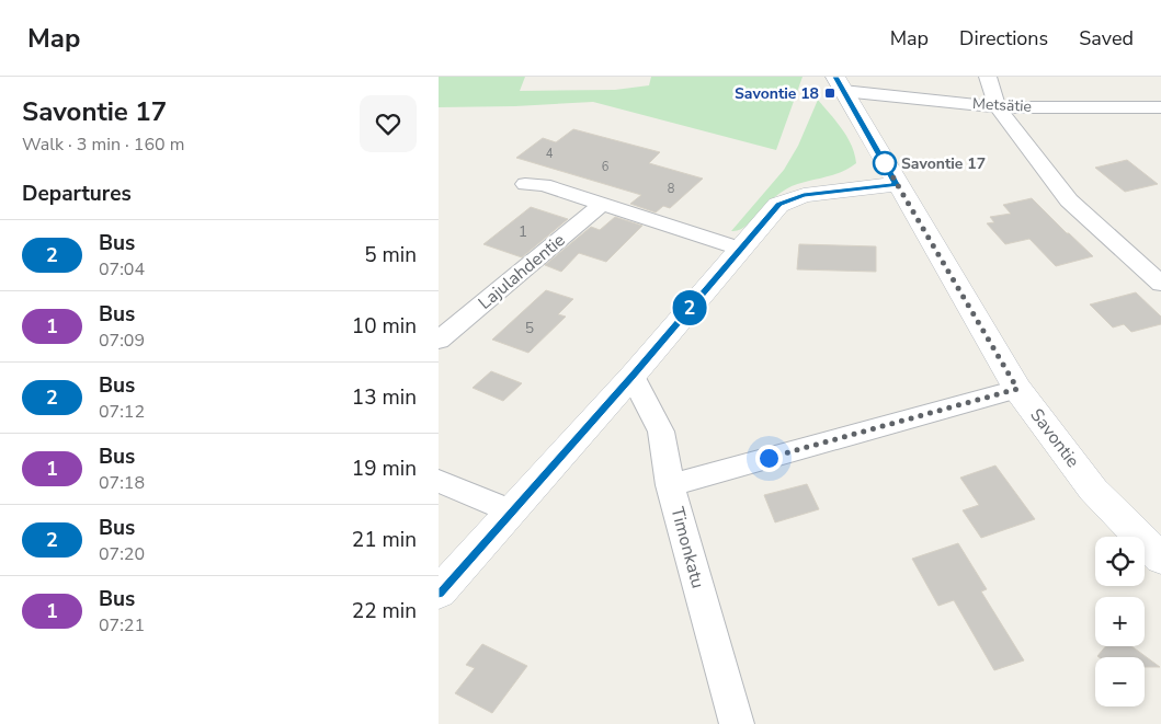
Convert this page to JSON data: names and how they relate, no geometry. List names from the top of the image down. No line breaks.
{"streets":{"street":["Metsätie","Lajulahdentie","Savontie","Timonkatu"]},"crossings":[["Metsätie","Savontie"]],"places":{"transit":["Savontie 18"],"other":["Savontie 17"]},"lines":["bus line 2"],"house_numbers":["4","6","8","1","5"],"page":{"header":"Map","nav":["Map","Directions","Saved"],"heading":[["Savontie 17","Walk · 3 min · 160 m"],"Departures"],"on_map":"2","list":[{"mark":"2","name":"Bus","note":"07:04","value":"5 min"},{"mark":"1","name":"Bus","note":"07:09","value":"10 min"},{"mark":"2","name":"Bus","note":"07:12","value":"13 min"},{"mark":"1","name":"Bus","note":"07:18","value":"19 min"},{"mark":"2","name":"Bus","note":"07:20","value":"21 min"},{"mark":"1","name":"Bus","note":"07:21","value":"22 min"}],"map_buttons":["+","−"]}}
